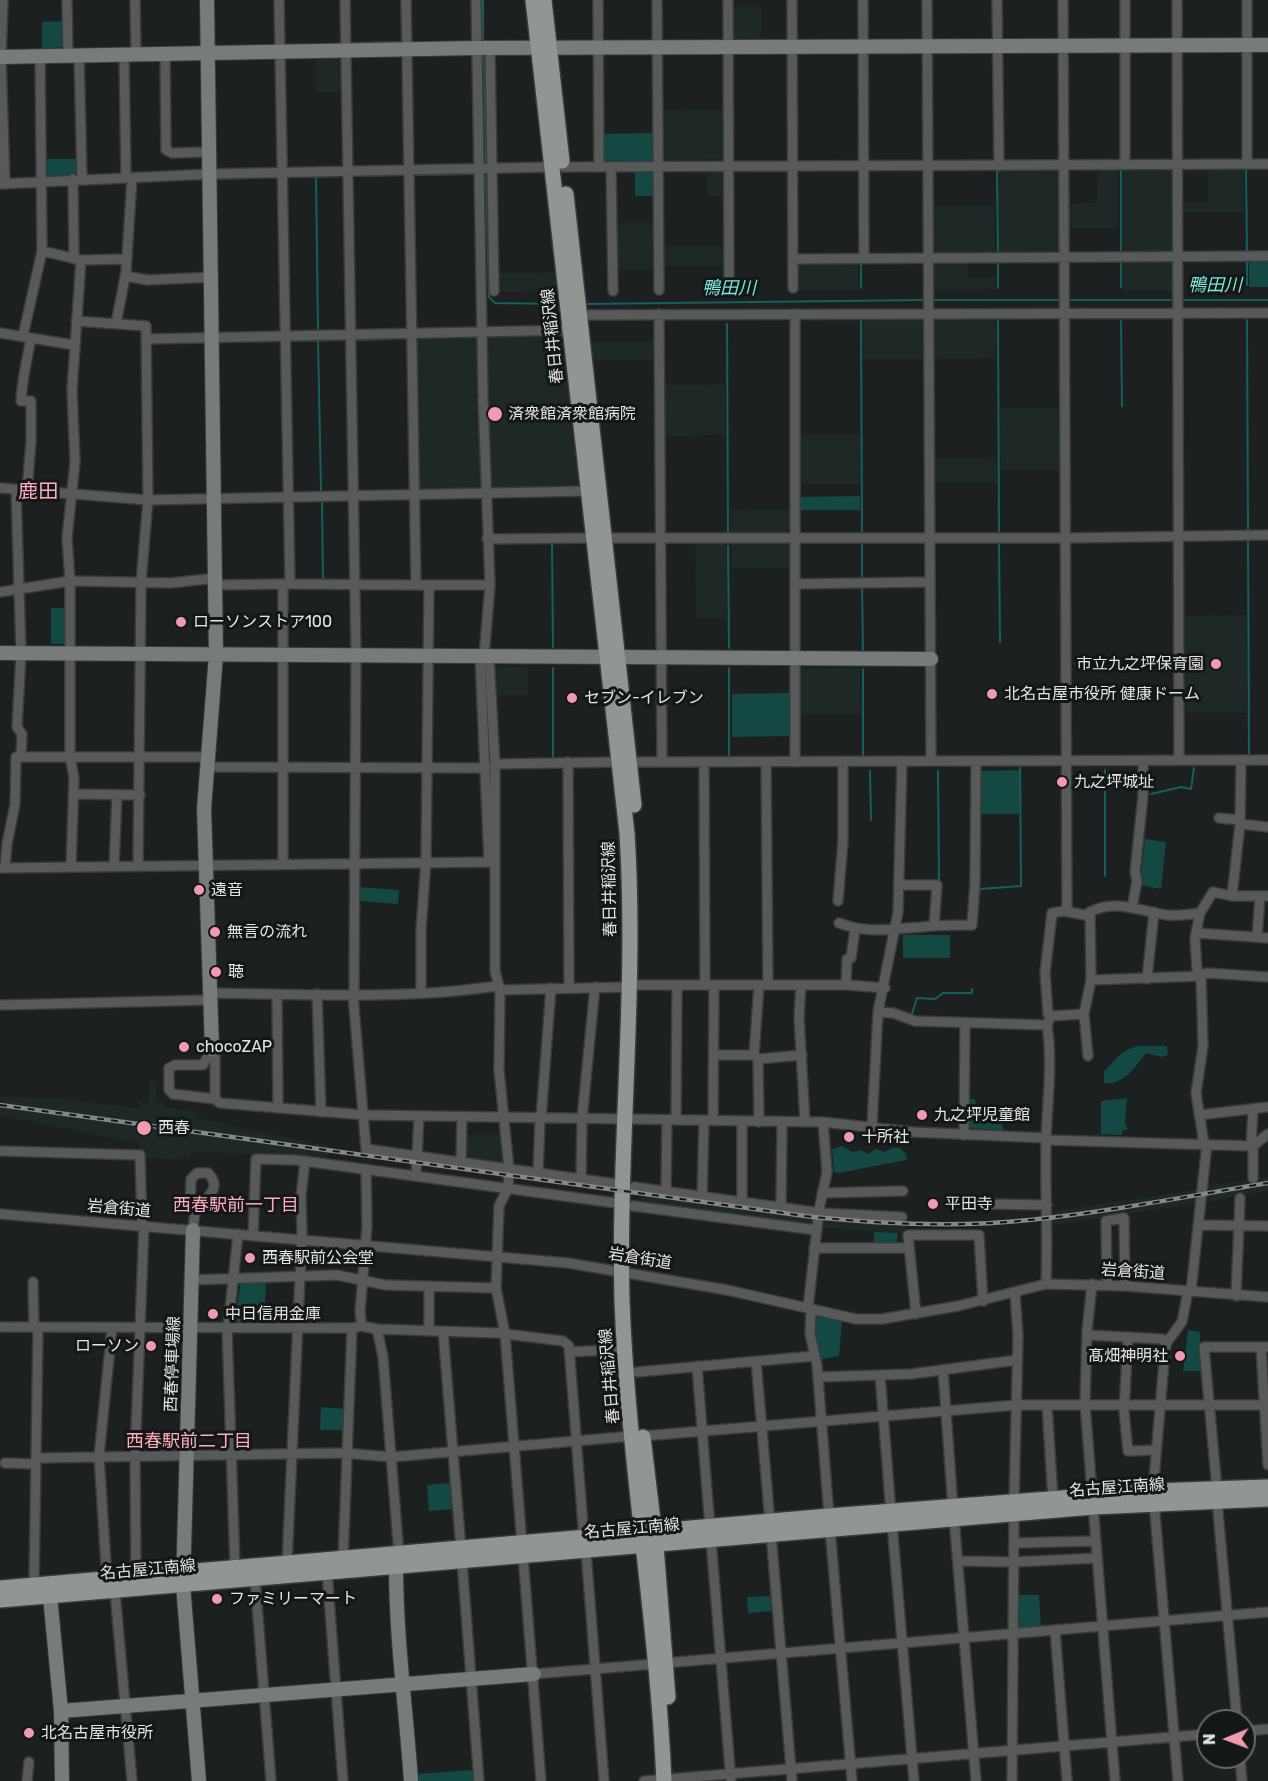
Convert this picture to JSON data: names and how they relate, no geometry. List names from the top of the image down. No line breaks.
{"streets":{"main road":["春日井稲沢線","名古屋江南線"],"street":["岩倉街道","西春停車場線"]},"crossings":[["春日井稲沢線","岩倉街道"],["春日井稲沢線","名古屋江南線"],["岩倉街道","西春停車場線"],["西春停車場線","名古屋江南線"]],"districts":["鹿田","西春駅前一丁目","西春駅前二丁目"],"water":["鴨田川"],"places":["済衆館済衆館病院","ローソンストア100","市立九之坪保育園","北名古屋市役所 健康ドーム","セブン-イレブン","九之坪城址","遠音","無言の流れ","聴","chocoZAP","九之坪児童館","西春","十所社","平田寺","西春駅前公会堂","中日信用金庫","ローソン","髙畑神明社","ファミリーマート","北名古屋市役所"],"north":"left"}
